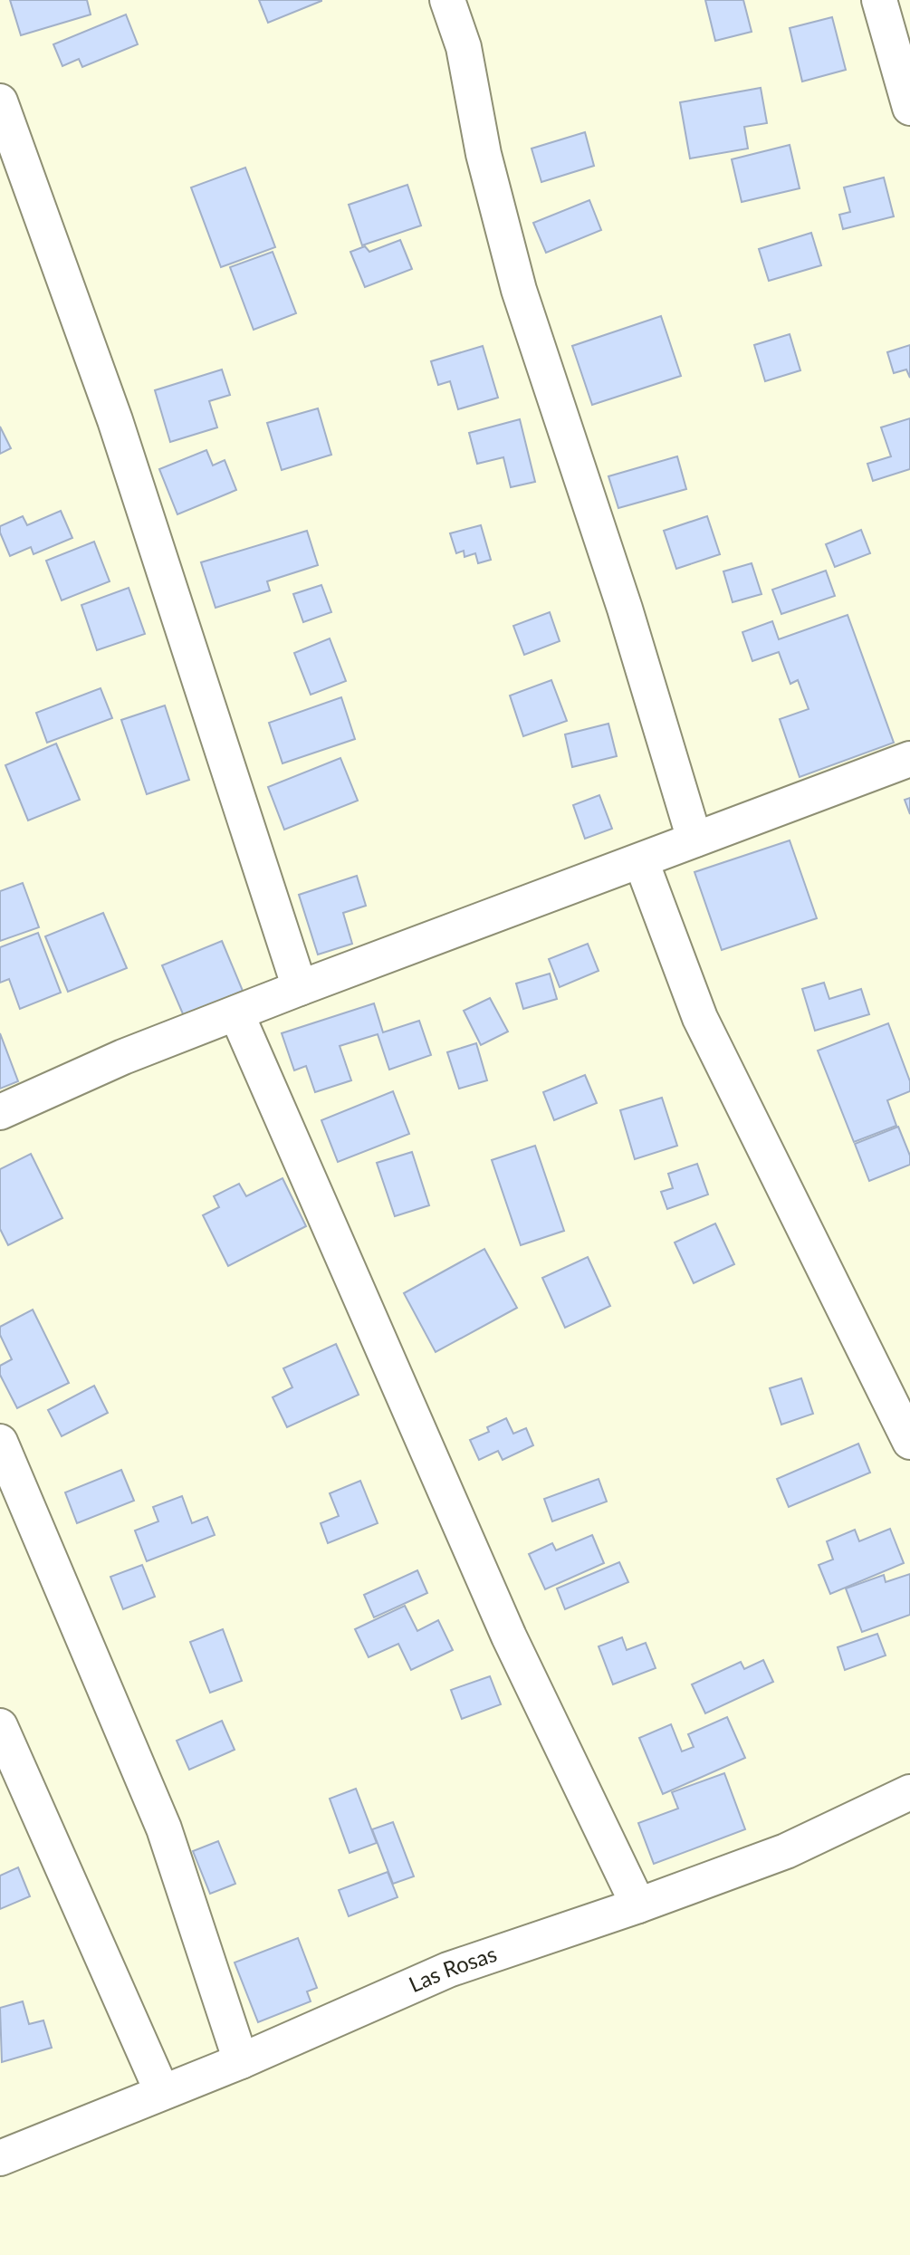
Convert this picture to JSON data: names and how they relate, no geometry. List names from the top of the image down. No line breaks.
{"streets":{"street":["Las Rosas"]}}
